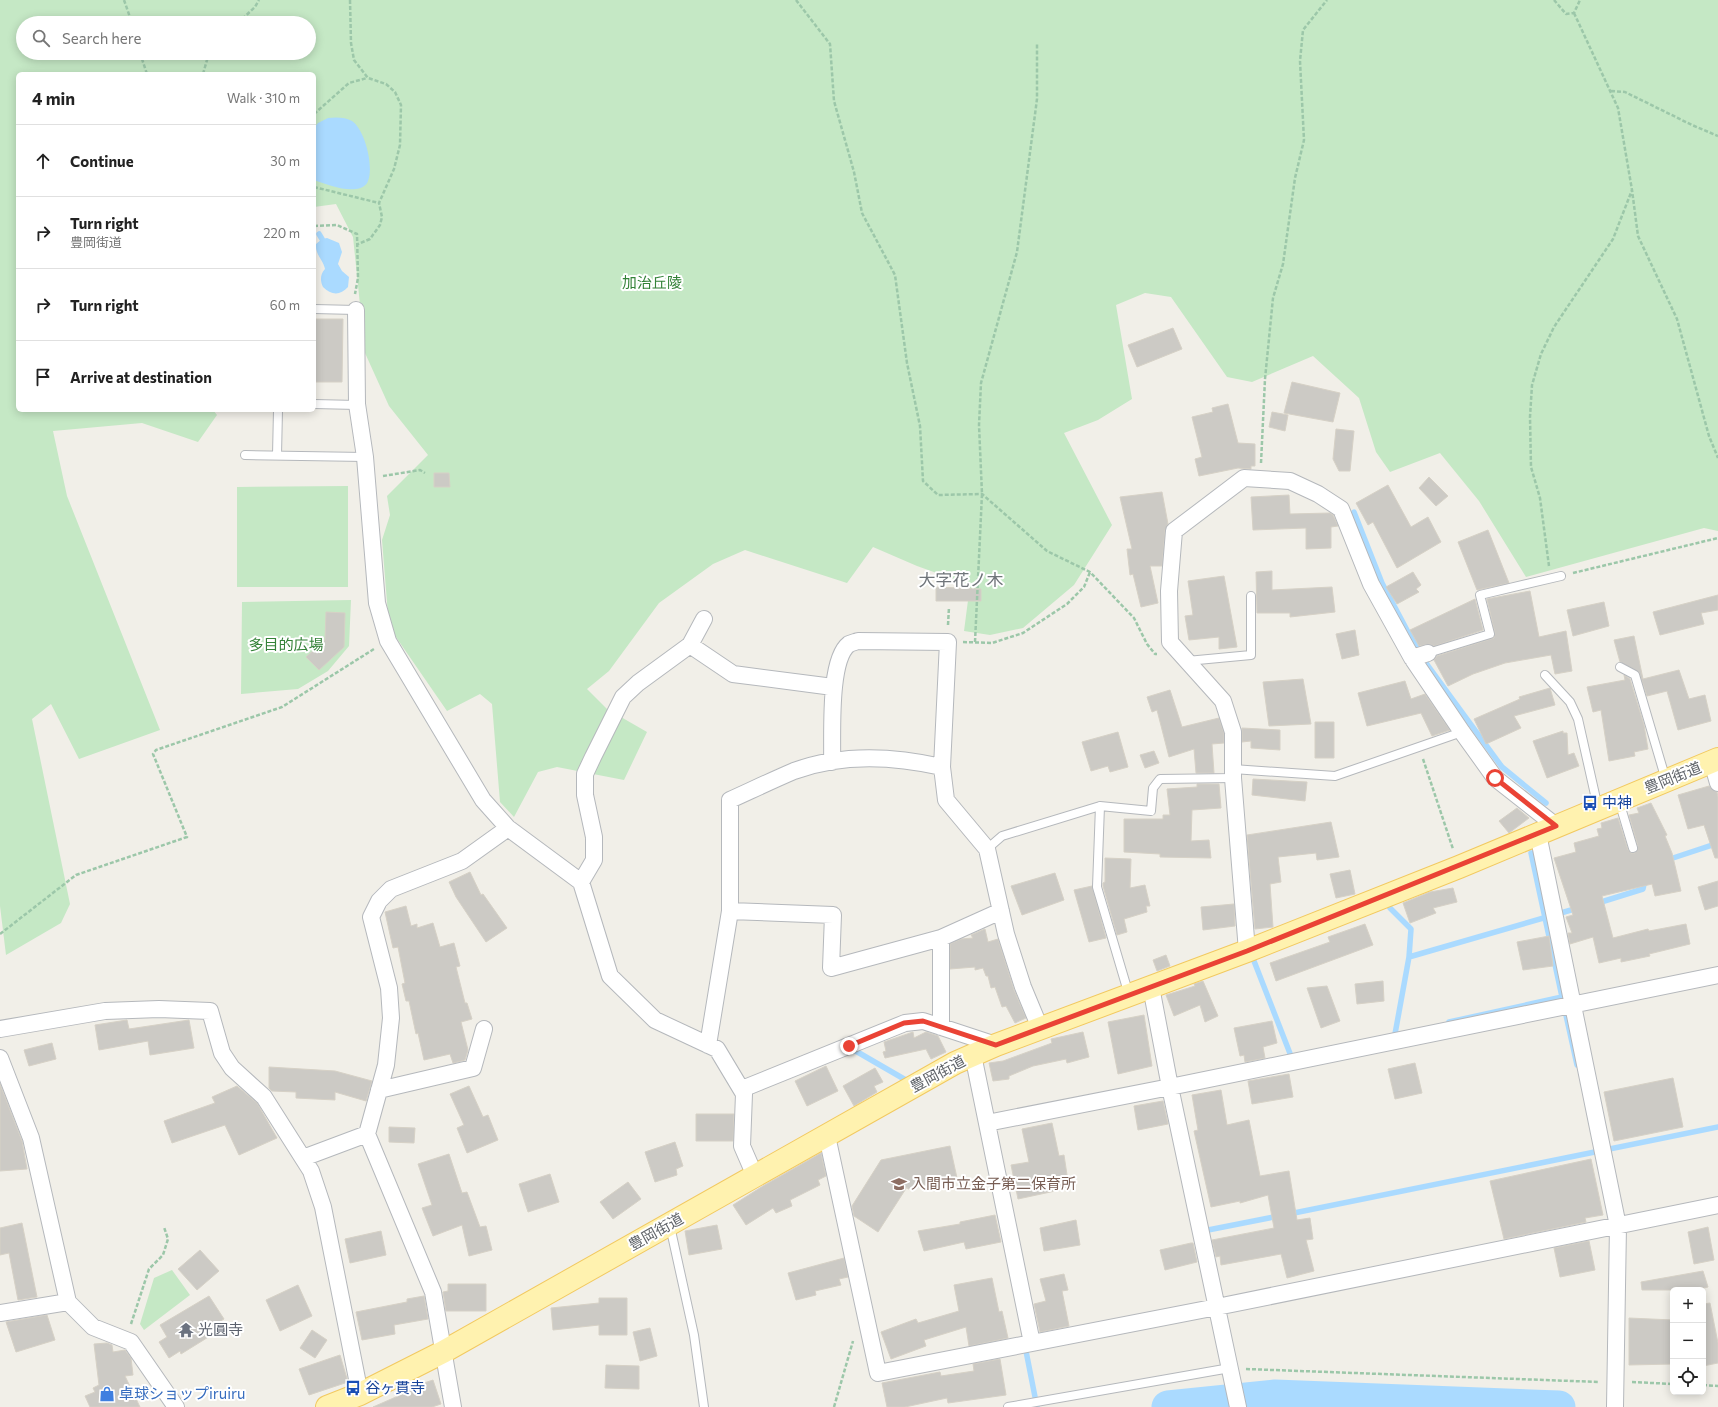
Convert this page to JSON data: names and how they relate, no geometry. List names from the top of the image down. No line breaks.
{"streets":{"main road":["豊岡街道"]},"districts":["大字花ノ木"],"parks":["加治丘陵","多目的広場"],"places":{"bus stop":["中神","谷ヶ貫寺"],"school or university":["入間市立金子第二保育所"],"temple":["光圓寺"],"shop":["卓球ショップiruiru"]},"page":{"search":"Search here","heading":["4 min","Walk · 310 m"],"list":[["Continue","30 m"],["Turn right","豊岡街道","220 m"],["Turn right","60 m"],"Arrive at destination"],"map_buttons":["+","−"]}}
